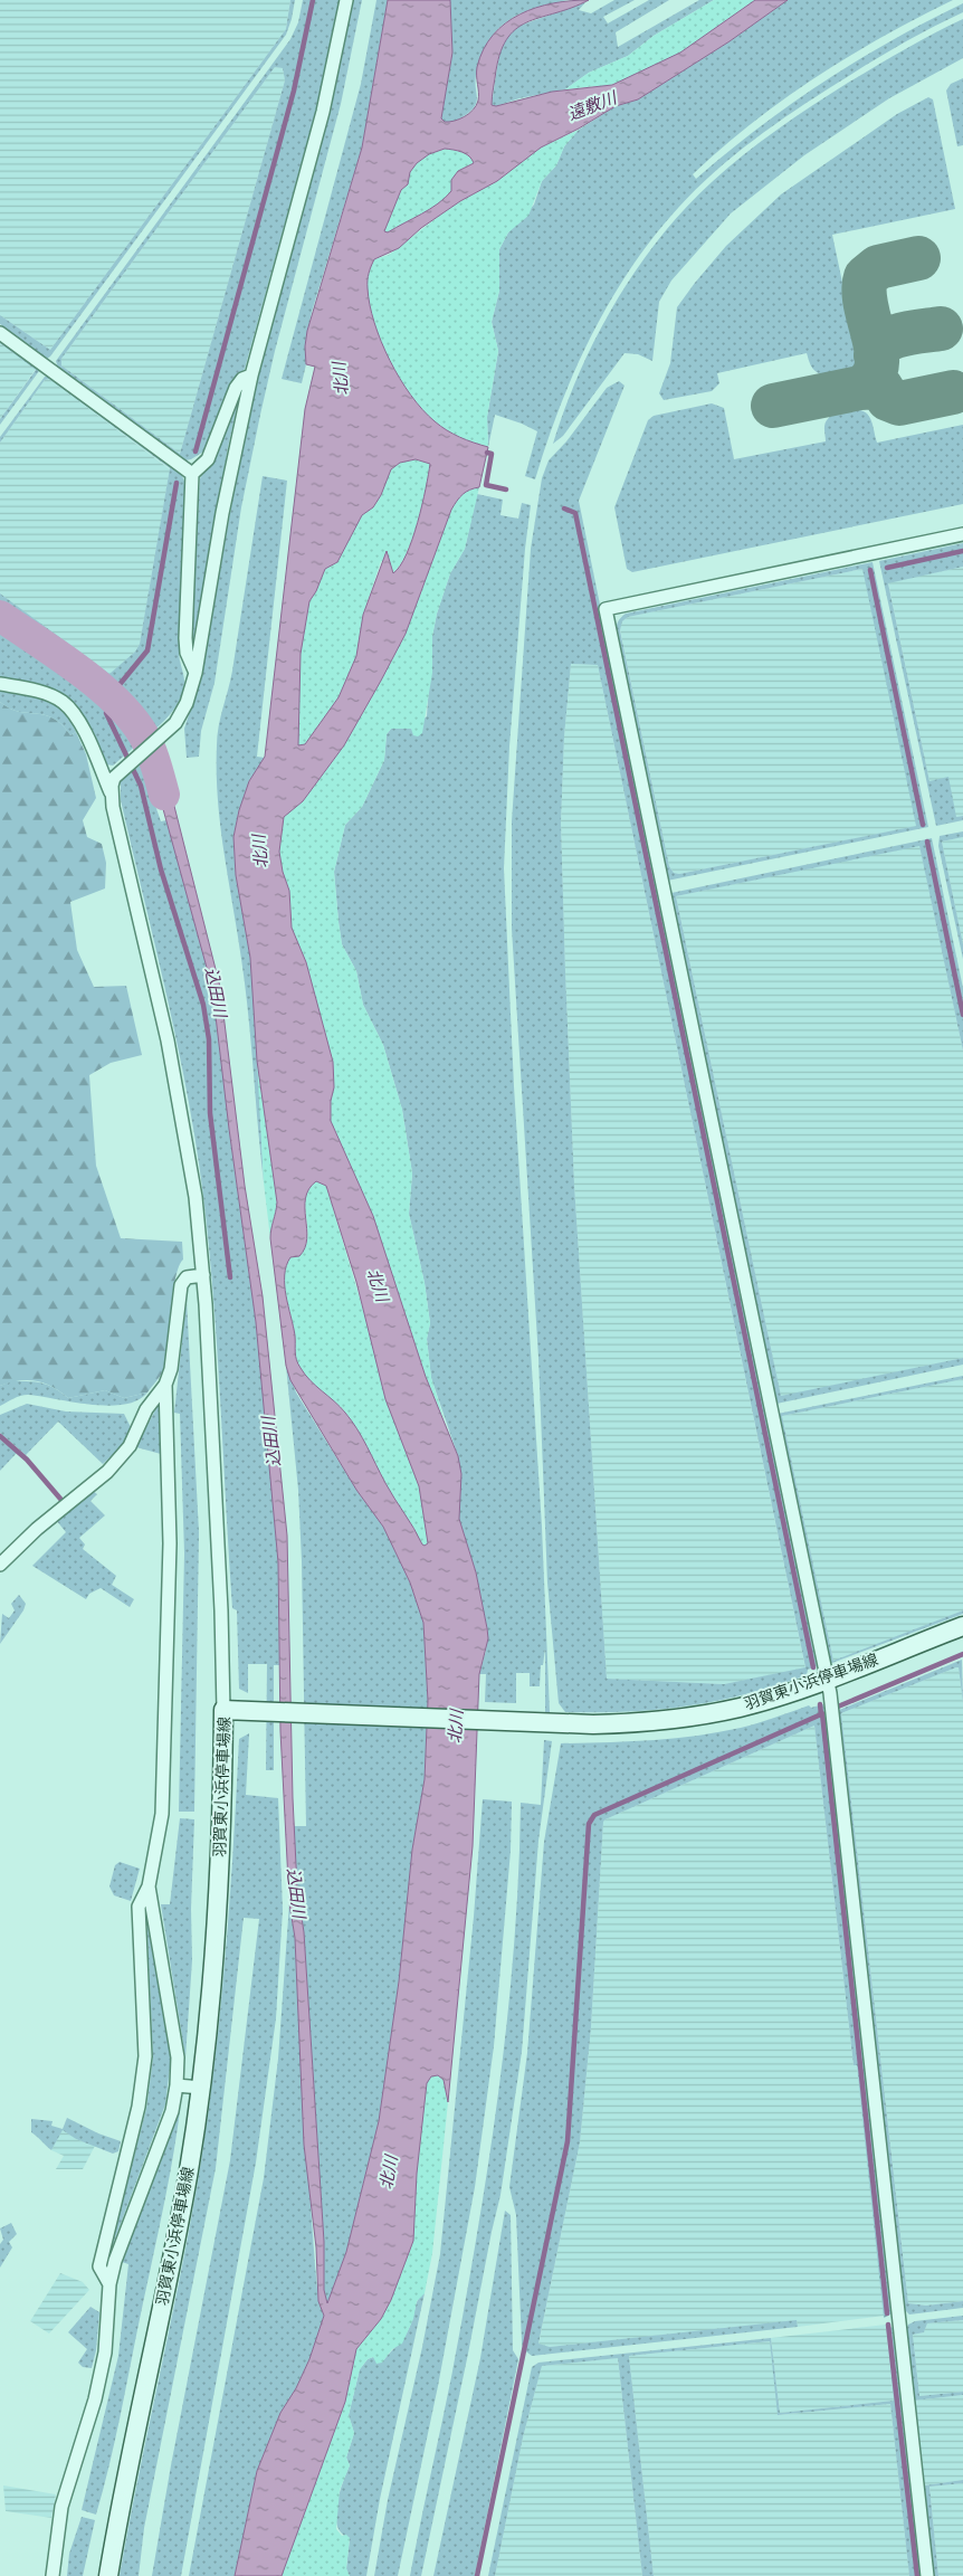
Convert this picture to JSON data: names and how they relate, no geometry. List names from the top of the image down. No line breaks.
{"streets":{"main road":["羽賀東小浜停車場線"]},"water":["遠敷川","北川","込田川"]}
